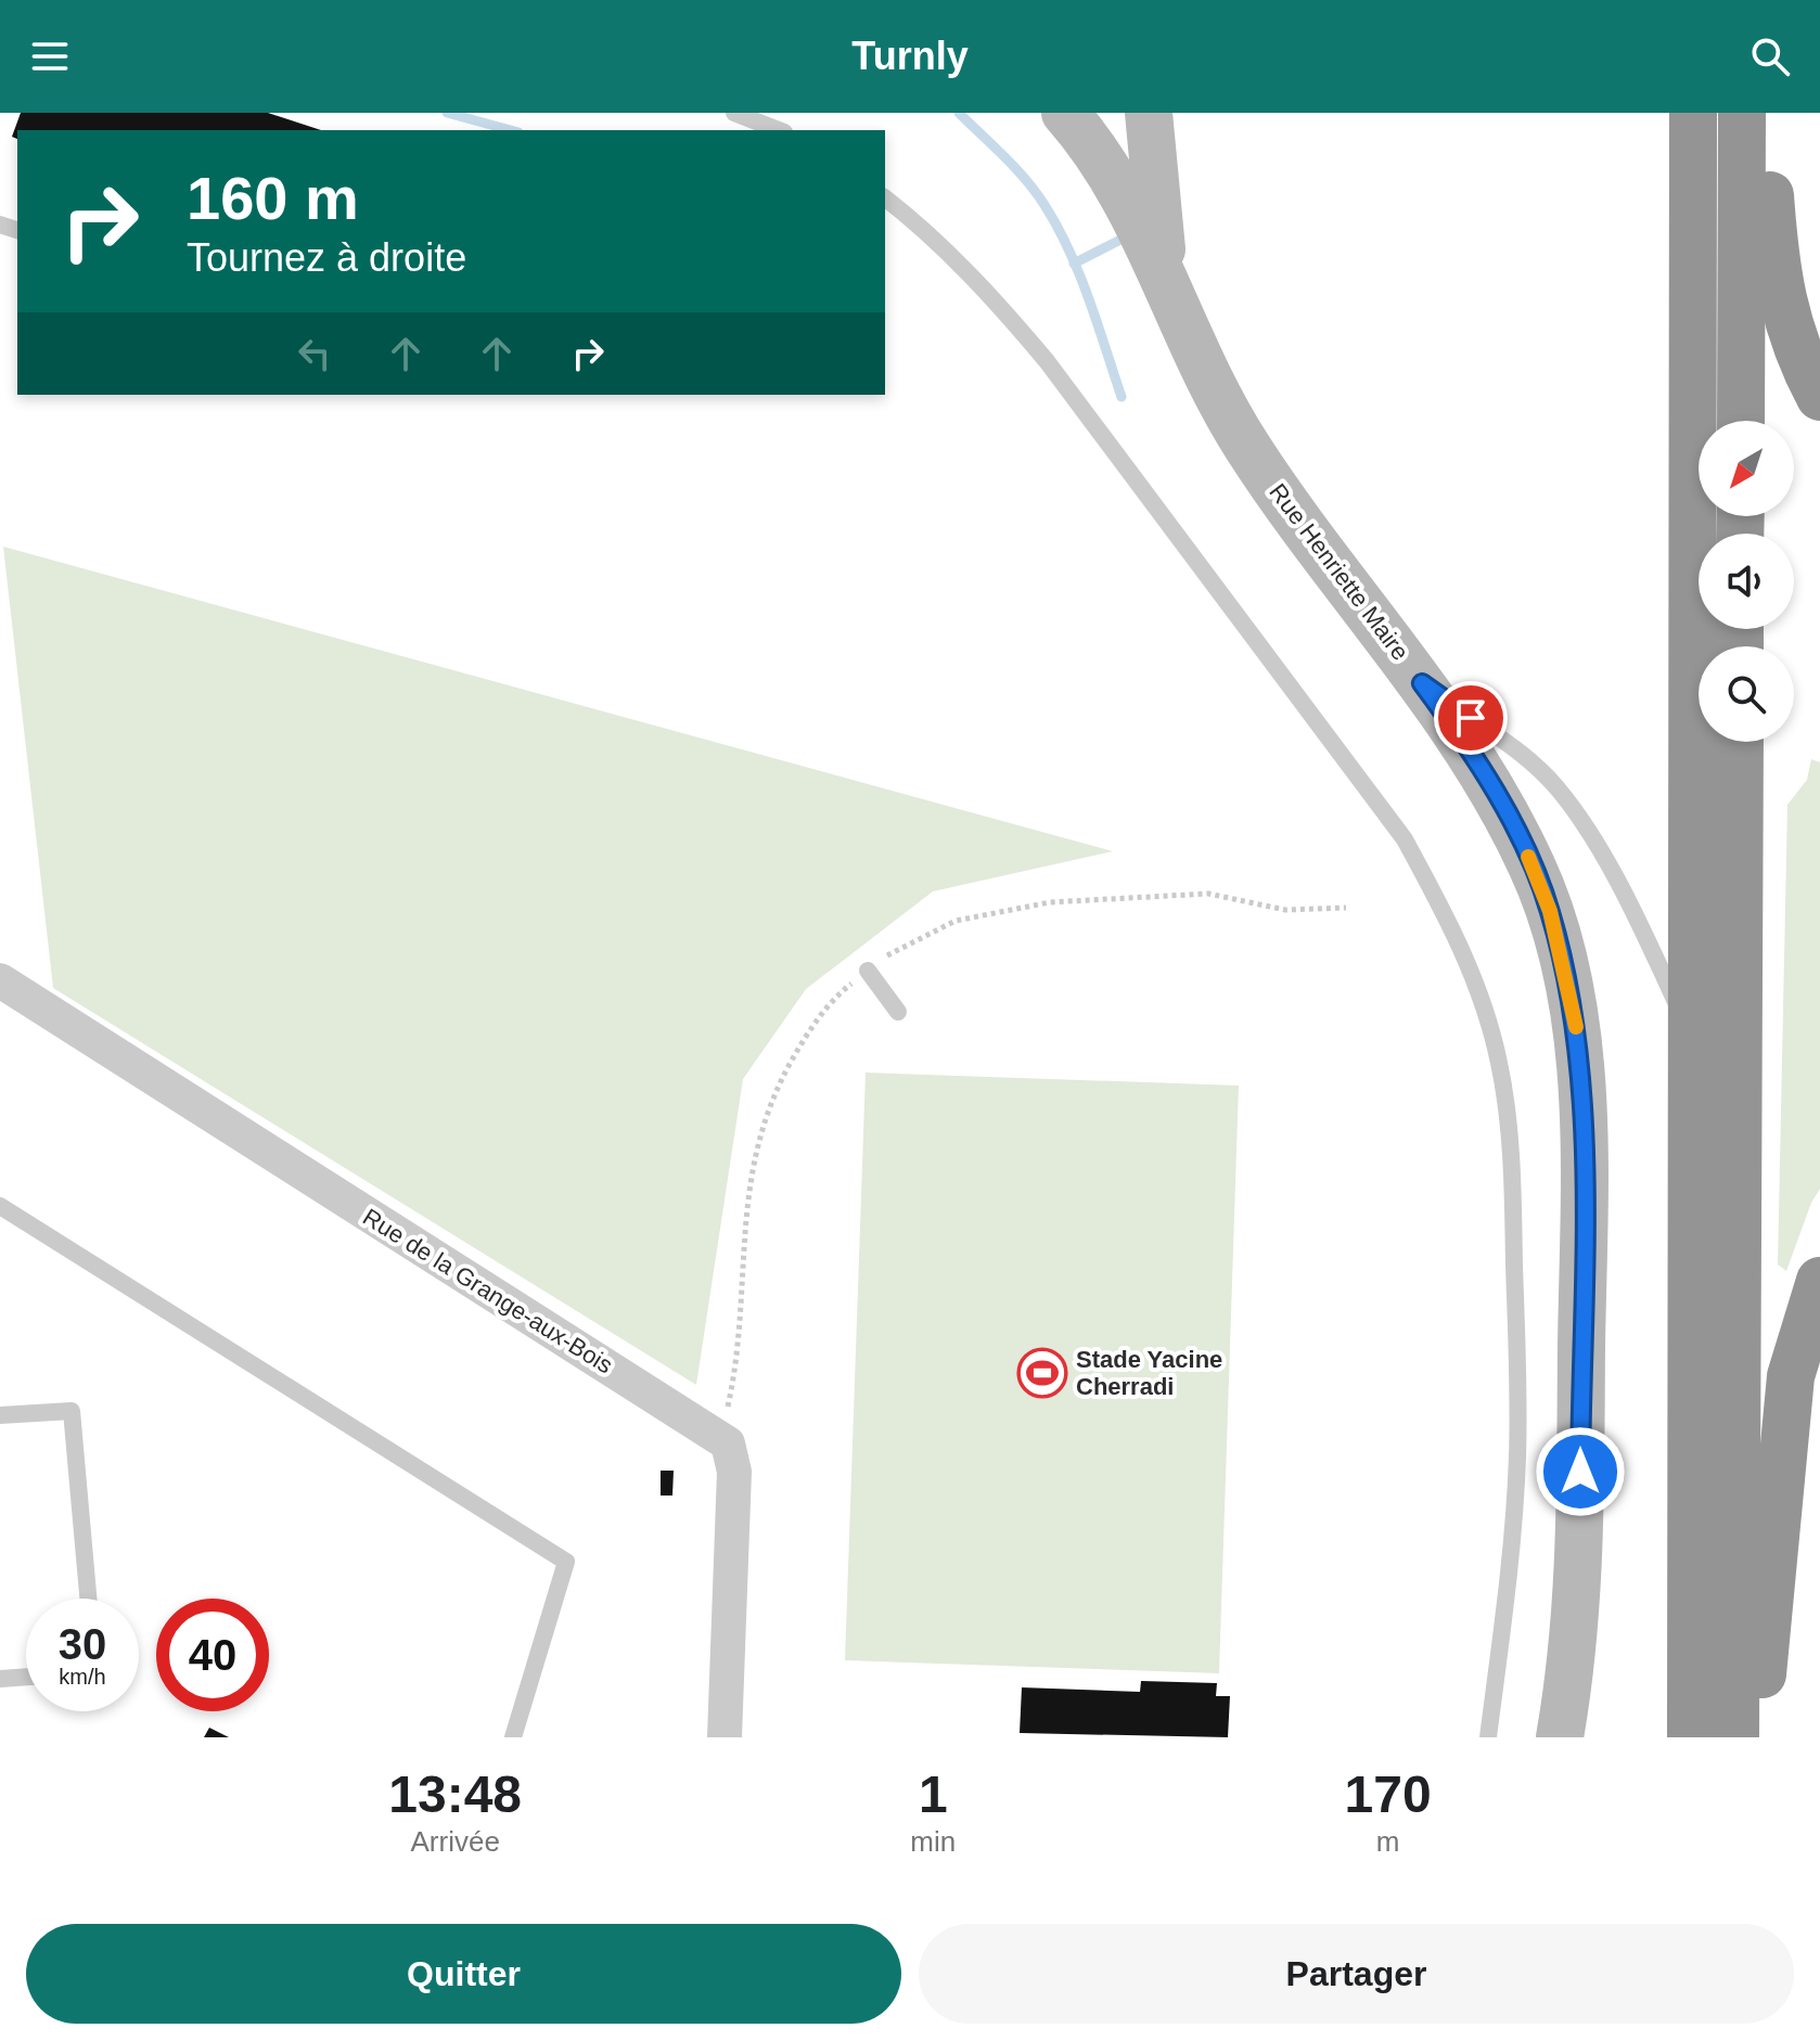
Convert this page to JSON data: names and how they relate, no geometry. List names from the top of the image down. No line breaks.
{"streets":{"street":["Rue Henriette Maire","Rue de la Grange-aux-Bois"]},"places":{"sports":["Stade Yacine Cherradi"]},"north":"bottom left","page":{"header":"Turnly","turn":["160 m","Tournez à droite"],"speed":"30 km/h","limit":"40","eta":["13:48","Arrivée","1","min","170","m"],"buttons":["Quitter","Partager"]}}
